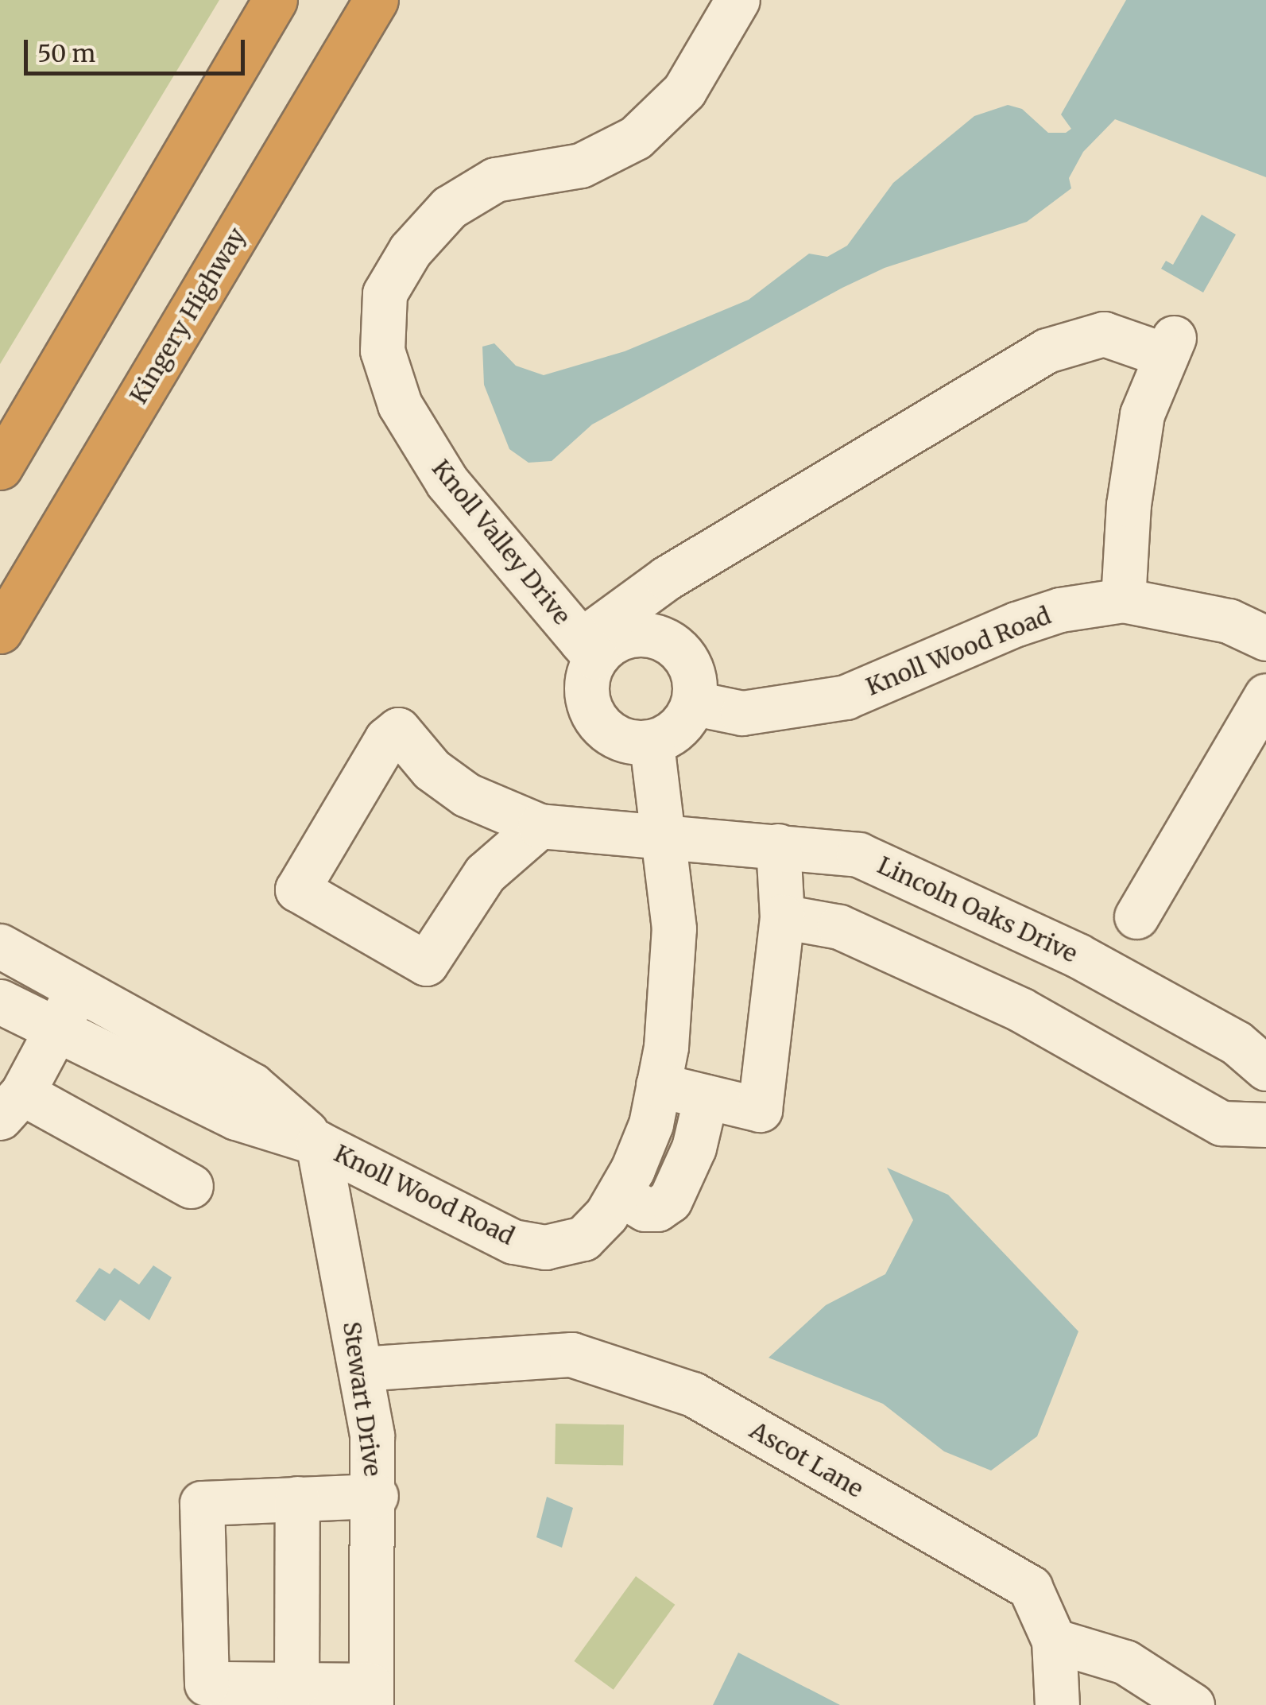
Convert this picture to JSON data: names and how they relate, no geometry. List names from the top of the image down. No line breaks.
{"streets":{"highway":["Kingery Highway"],"street":["Knoll Valley Drive","Knoll Wood Road","Lincoln Oaks Drive","Stewart Drive","Ascot Lane"]},"crossings":[["Knoll Valley Drive","Knoll Wood Road"],["Knoll Wood Road","Lincoln Oaks Drive"],["Knoll Wood Road","Stewart Drive"],["Stewart Drive","Ascot Lane"]],"scale_bar":"50 m"}
